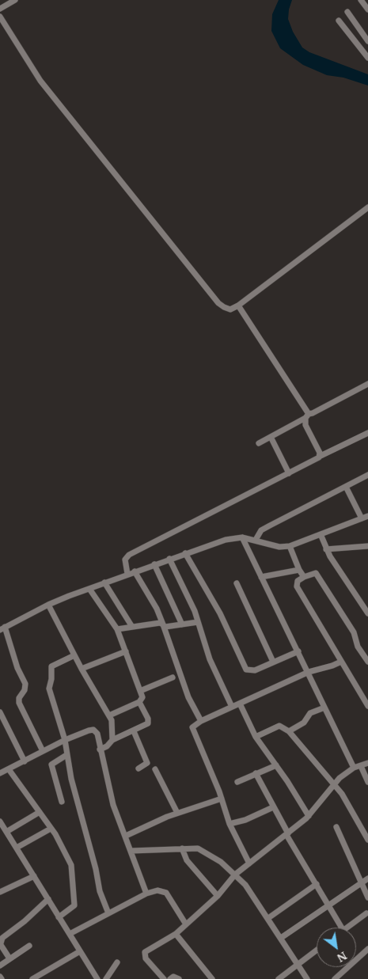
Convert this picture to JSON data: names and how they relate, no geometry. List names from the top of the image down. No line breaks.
{"north":"bottom right"}
